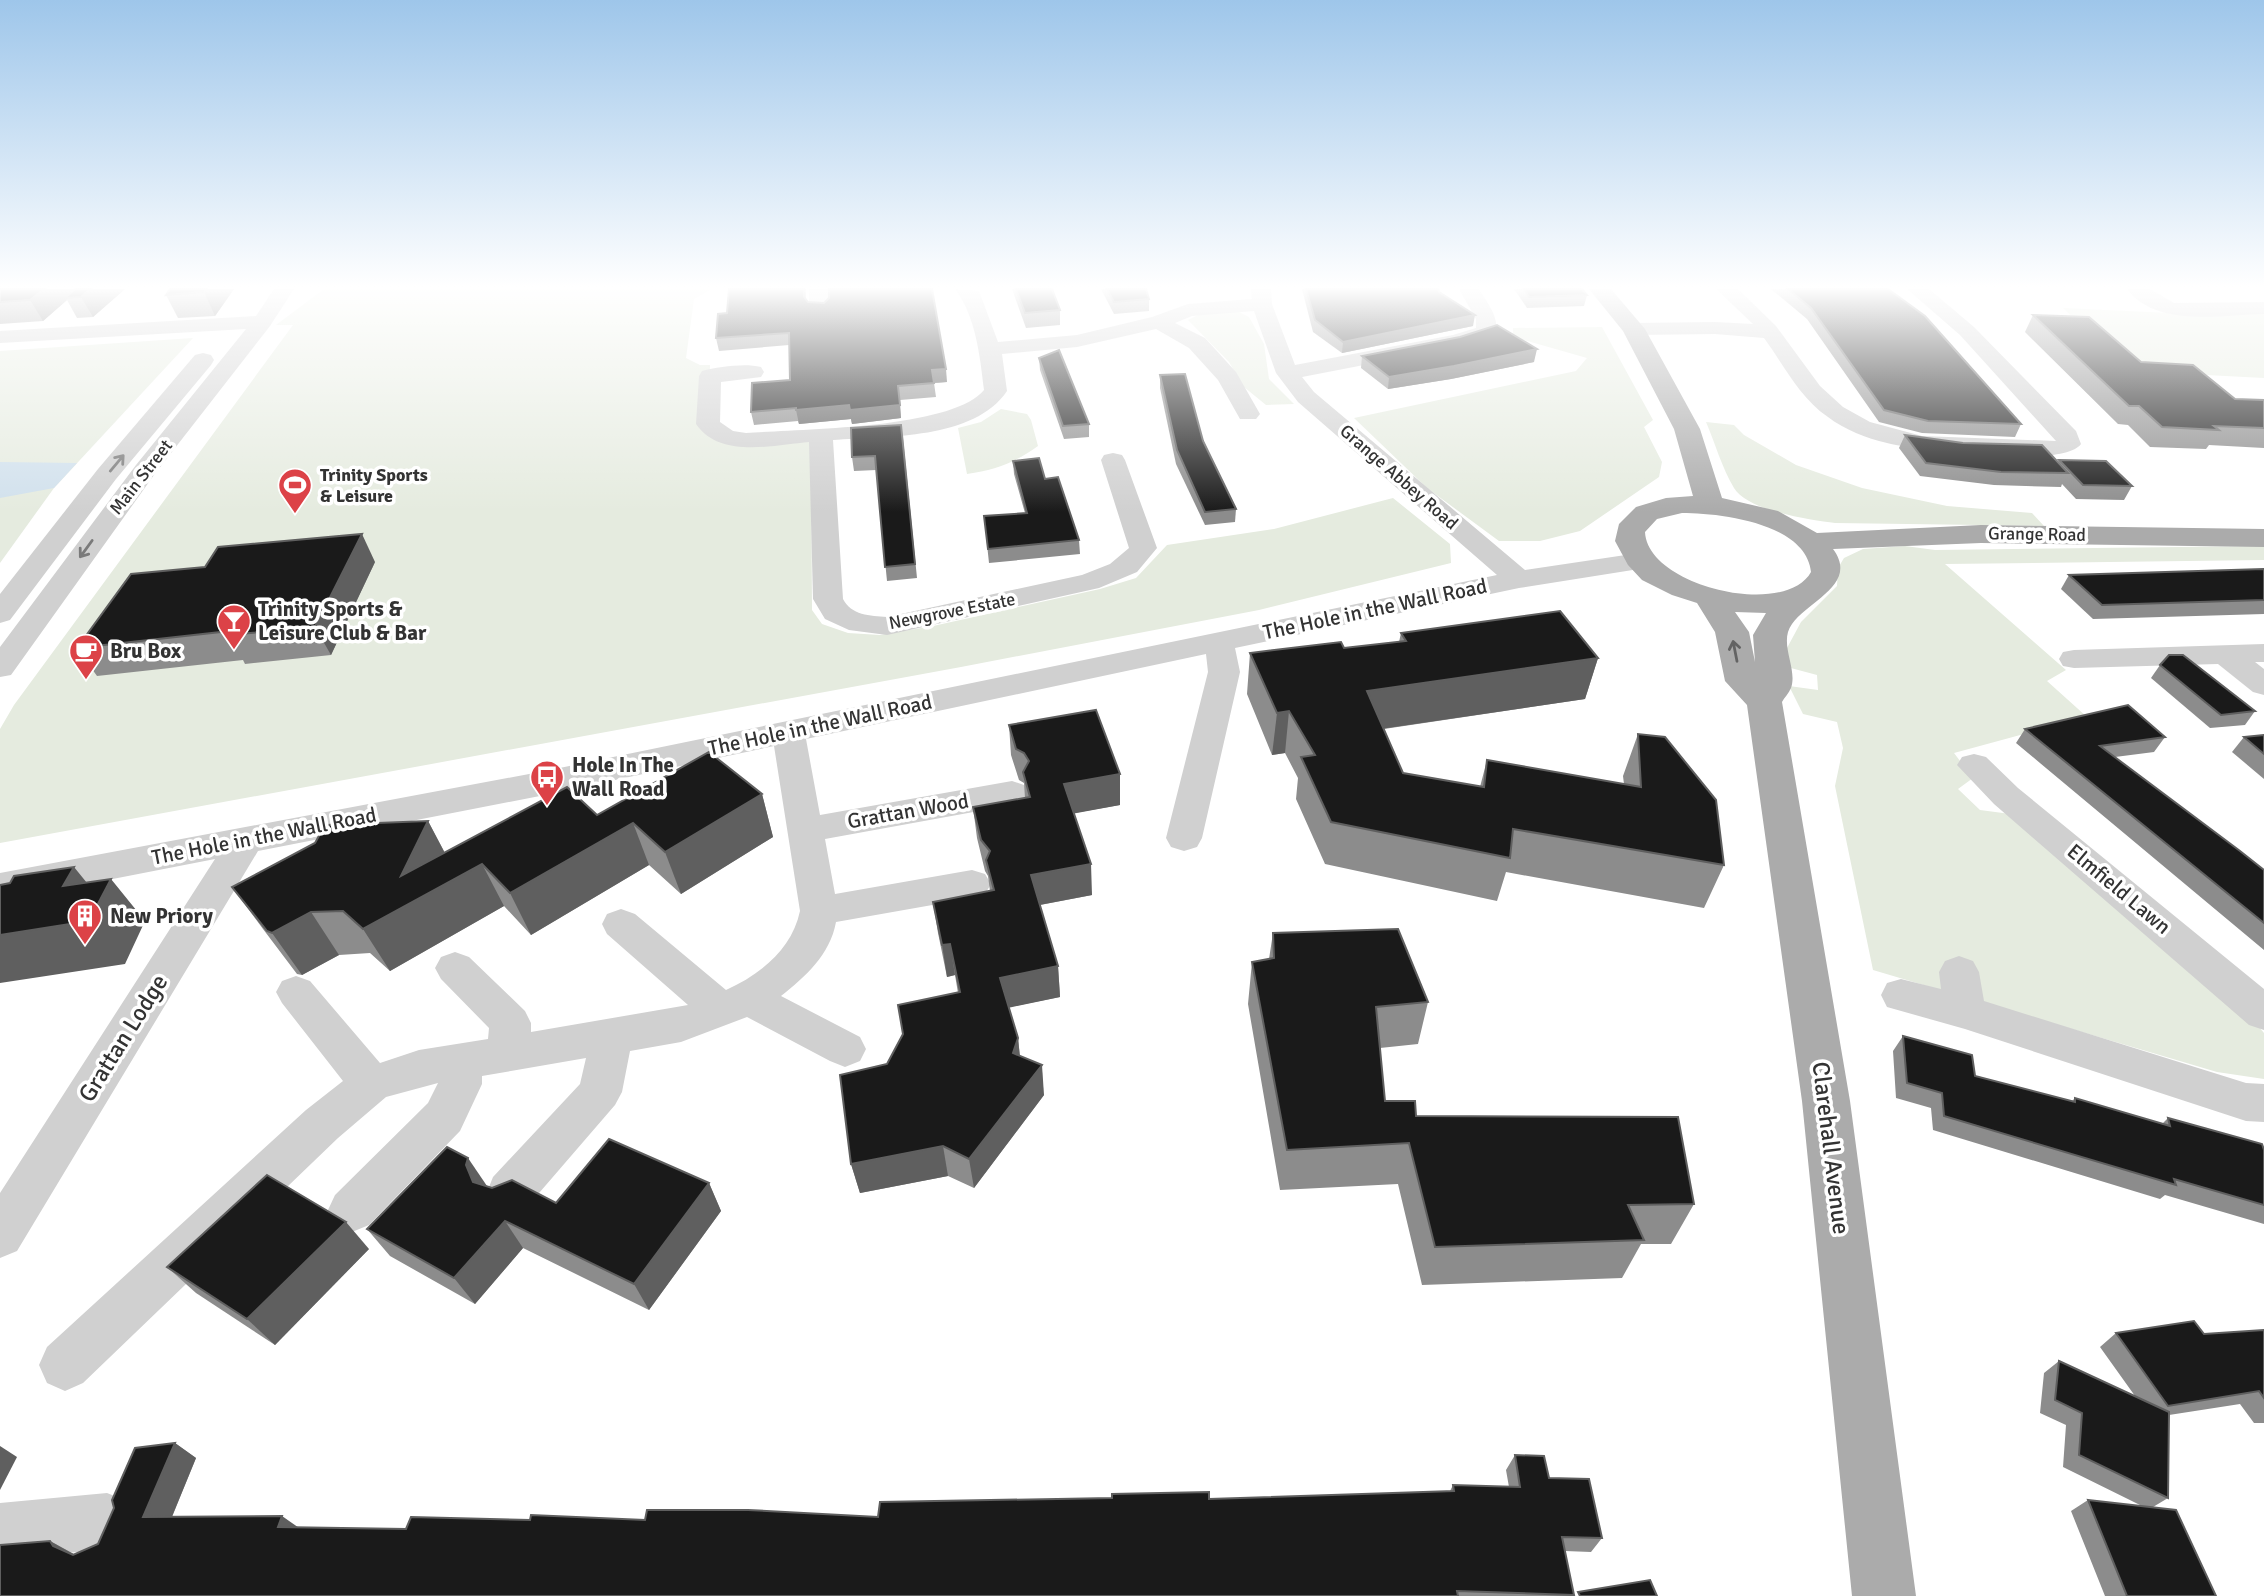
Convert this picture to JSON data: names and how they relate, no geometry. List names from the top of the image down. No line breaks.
{"streets":{"main road":["Grange Road","Clarehall Avenue"],"street":["Main Street","Grange Abbey Road","The Hole in the Wall Road","Newgrove Estate","Grattan Wood","Elmfield Lawn","Grattan Lodge"]},"crossings":[["Grange Abbey Road","The Hole in the Wall Road"],["Grange Road","Clarehall Avenue"],["The Hole in the Wall Road","Grattan Lodge"]],"places":{"sports":["Trinity Sports & Leisure"],"bar":["Trinity Sports & Leisure Club & Bar"],"cafe":["Bru Box"],"bus stop":["Hole In The Wall Road"],"building":["New Priory"]}}
